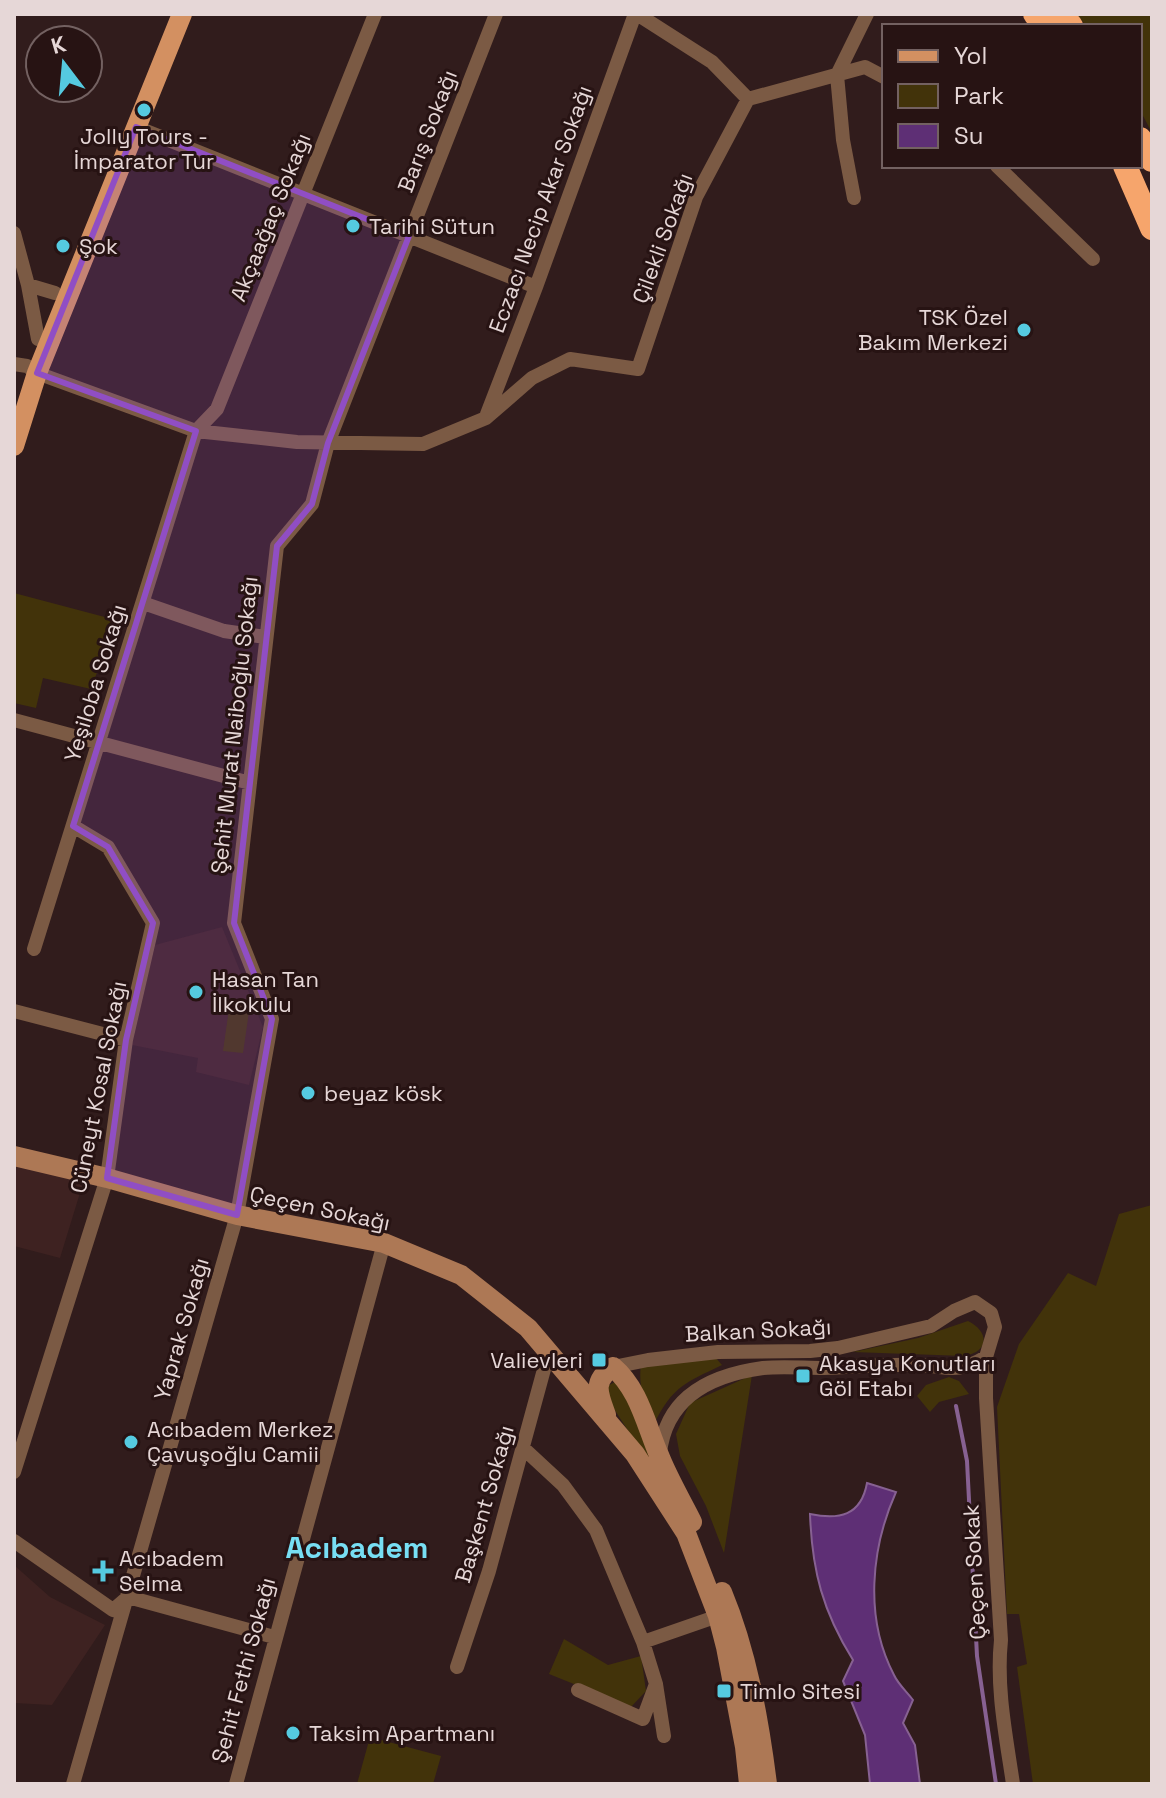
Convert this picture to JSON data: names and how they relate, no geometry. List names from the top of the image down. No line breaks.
{"streets":{"main road":["Çeçen Sokağı"],"street":["Barış Sokağı","Eczacı Necip Akar Sokağı","Akçaağaç Sokağı","Çilekli Sokağı","Yeşiloba Sokağı","Şehit Murat Naiboğlu Sokağı","Cüneyt Kosal Sokağı","Yaprak Sokağı","Balkan Sokağı","Başkent Sokağı","Çeçen Sokak","Şehit Fethi Sokağı"]},"crossings":[["Barış Sokağı","Şehit Murat Naiboğlu Sokağı"],["Eczacı Necip Akar Sokağı","Çilekli Sokağı"],["Akçaağaç Sokağı","Yeşiloba Sokağı"],["Yeşiloba Sokağı","Cüneyt Kosal Sokağı"],["Şehit Murat Naiboğlu Sokağı","Yaprak Sokağı"],["Cüneyt Kosal Sokağı","Çeçen Sokağı"],["Çeçen Sokağı","Yaprak Sokağı"],["Çeçen Sokağı","Balkan Sokağı"],["Çeçen Sokağı","Başkent Sokağı"],["Çeçen Sokağı","Şehit Fethi Sokağı"],["Balkan Sokağı","Çeçen Sokak"]],"districts":["Acıbadem"],"places":{"other":["Jolly Tours - İmparator Tur","Tarihi Sütun","Şok","TSK Özel Bakım Merkezi","Hasan Tan İlkokulu","beyaz kösk","Acıbadem Merkez Çavuşoğlu Camii","Taksim Apartmanı"],"transit":["Valievleri","Akasya Konutları Göl Etabı","Timlo Sitesi"],"health":["Acıbadem Selma"]},"legend":["Yol","Park","Su"],"north":"top"}
